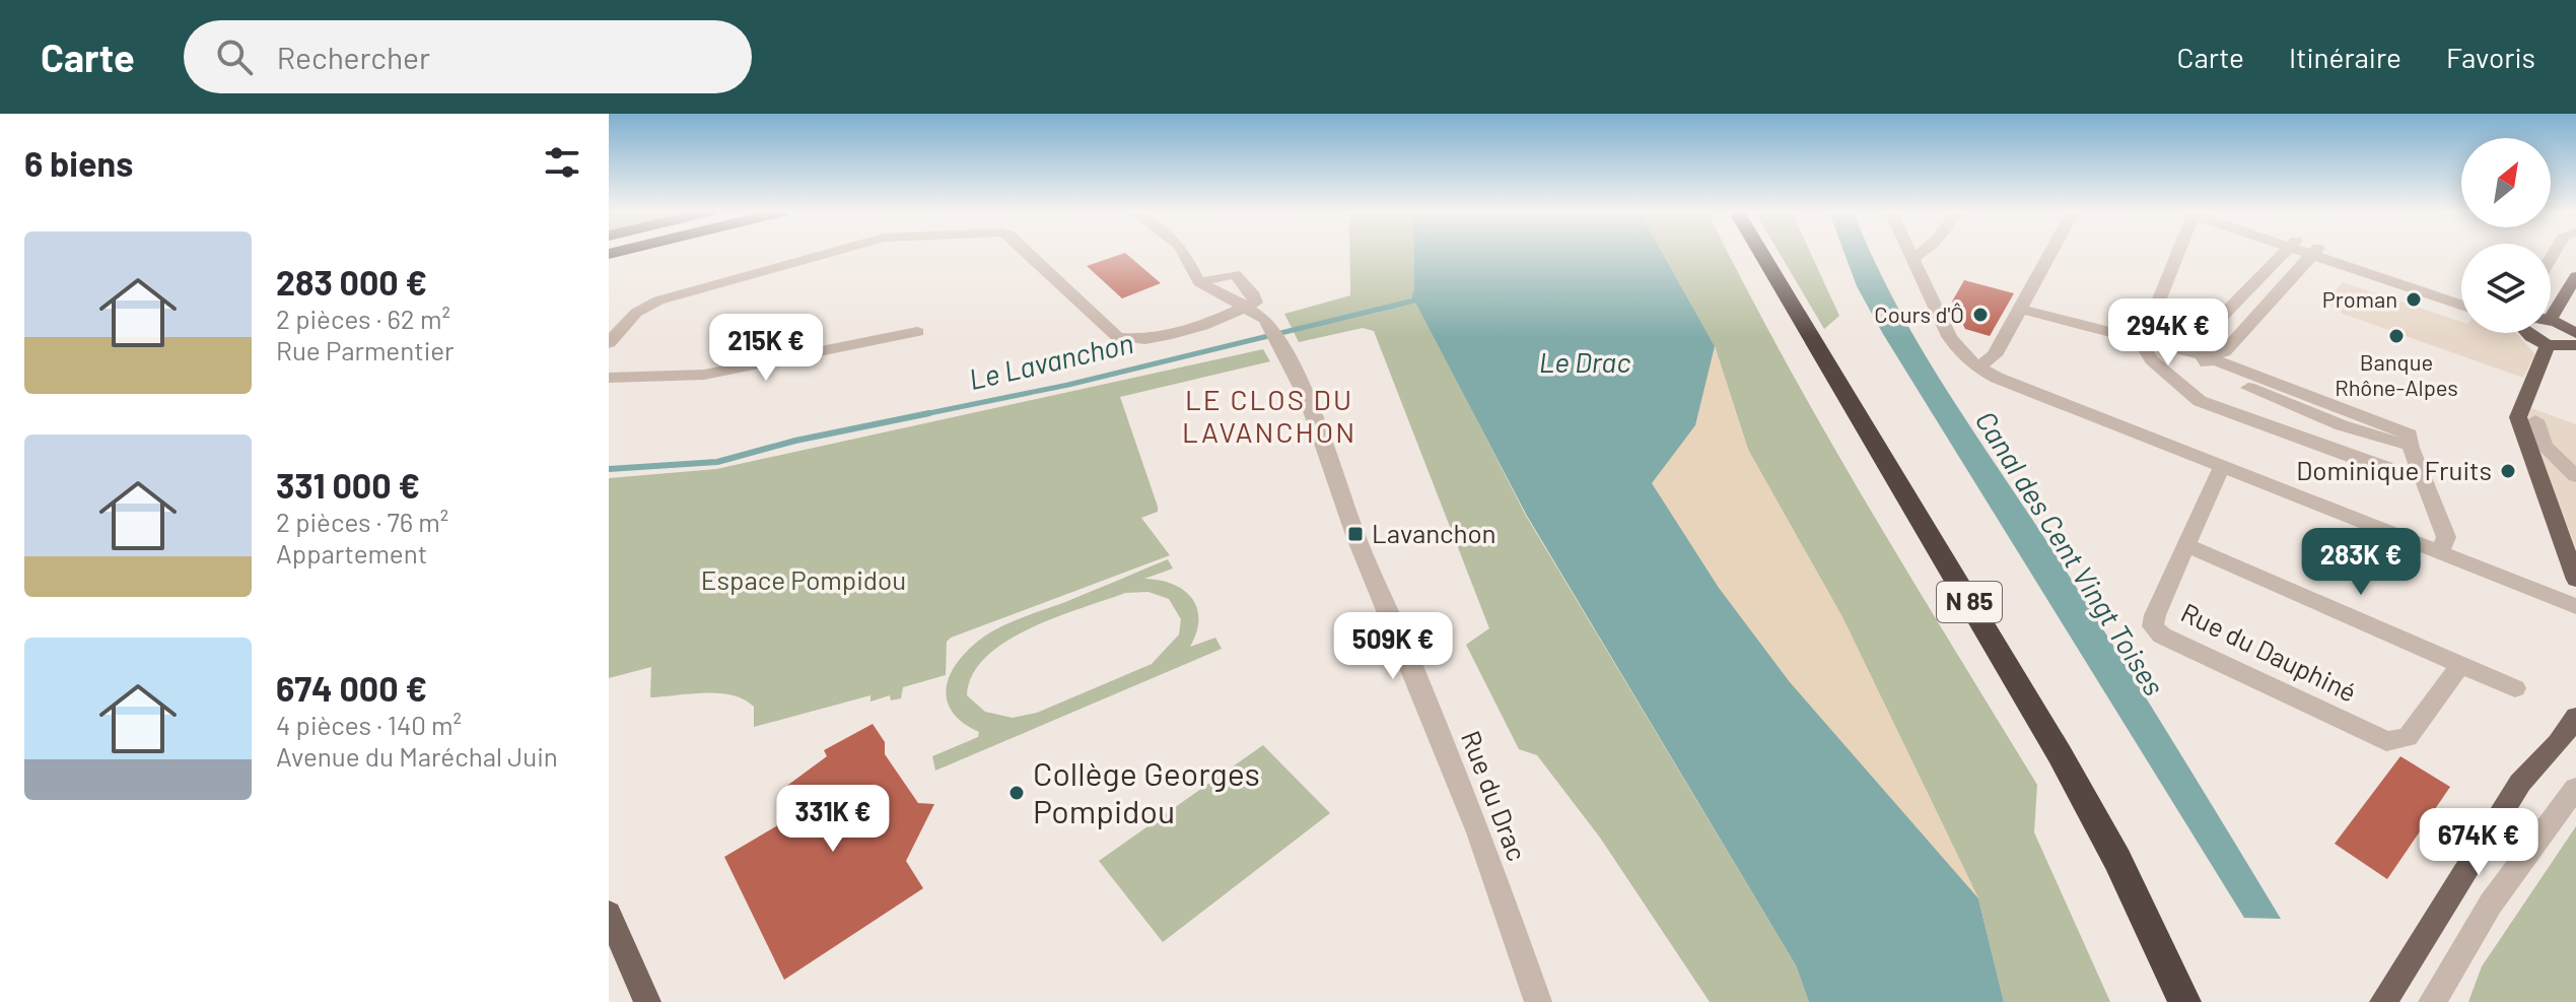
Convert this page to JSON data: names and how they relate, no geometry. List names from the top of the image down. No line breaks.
{"streets":{"highway":["N 85"],"street":["Rue du Dauphiné","Rue du Drac"]},"districts":["LE CLOS DU LAVANCHON"],"water":["Le Lavanchon","Le Drac","Canal des Cent Vingt Toises"],"parks":["Espace Pompidou"],"places":{"other":["Proman","Cours d'Ô","Banque Rhône-Alpes","Dominique Fruits","Collège Georges Pompidou"],"transit":["Lavanchon"]},"north":"top right","page":{"header":"Carte","search":"Rechercher","nav":["Carte","Itinéraire","Favoris"],"heading":"6 biens","list":[{"name":"283 000 €","note":"2 pièces · 62 m² · Rue Parmentier"},{"name":"331 000 €","note":"2 pièces · 76 m² · Appartement"},{"name":"674 000 €","note":"4 pièces · 140 m² · Avenue du Maréchal Juin"}],"price":["294K €","215K €","283K €","509K €","331K €","674K €"]}}
